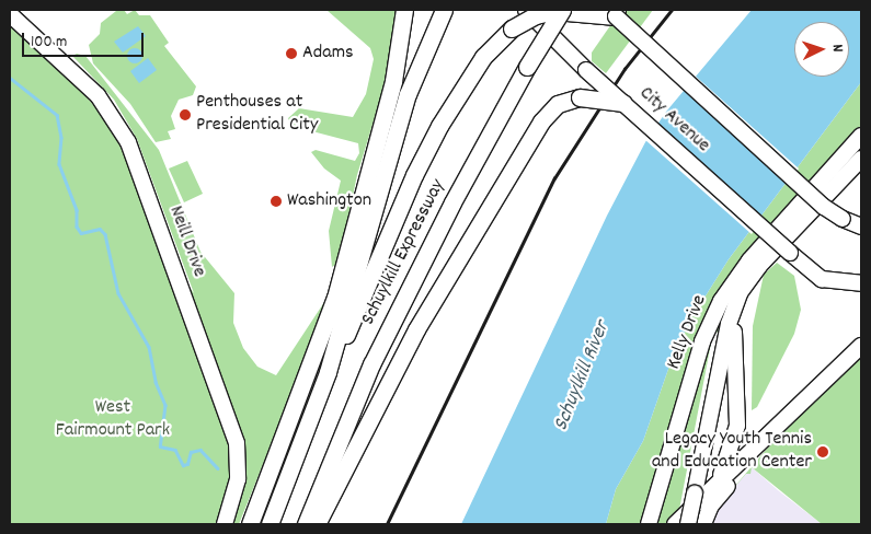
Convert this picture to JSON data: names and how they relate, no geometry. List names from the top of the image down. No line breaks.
{"streets":{"highway":["Schuylkill Expressway"],"main road":["City Avenue","Neill Drive","Kelly Drive"]},"water":["Schuylkill River"],"parks":["West Fairmount Park"],"places":["Adams","Penthouses at Presidential City","Washington","Legacy Youth Tennis and Education Center"],"scale_bar":"100 m","north":"right"}
